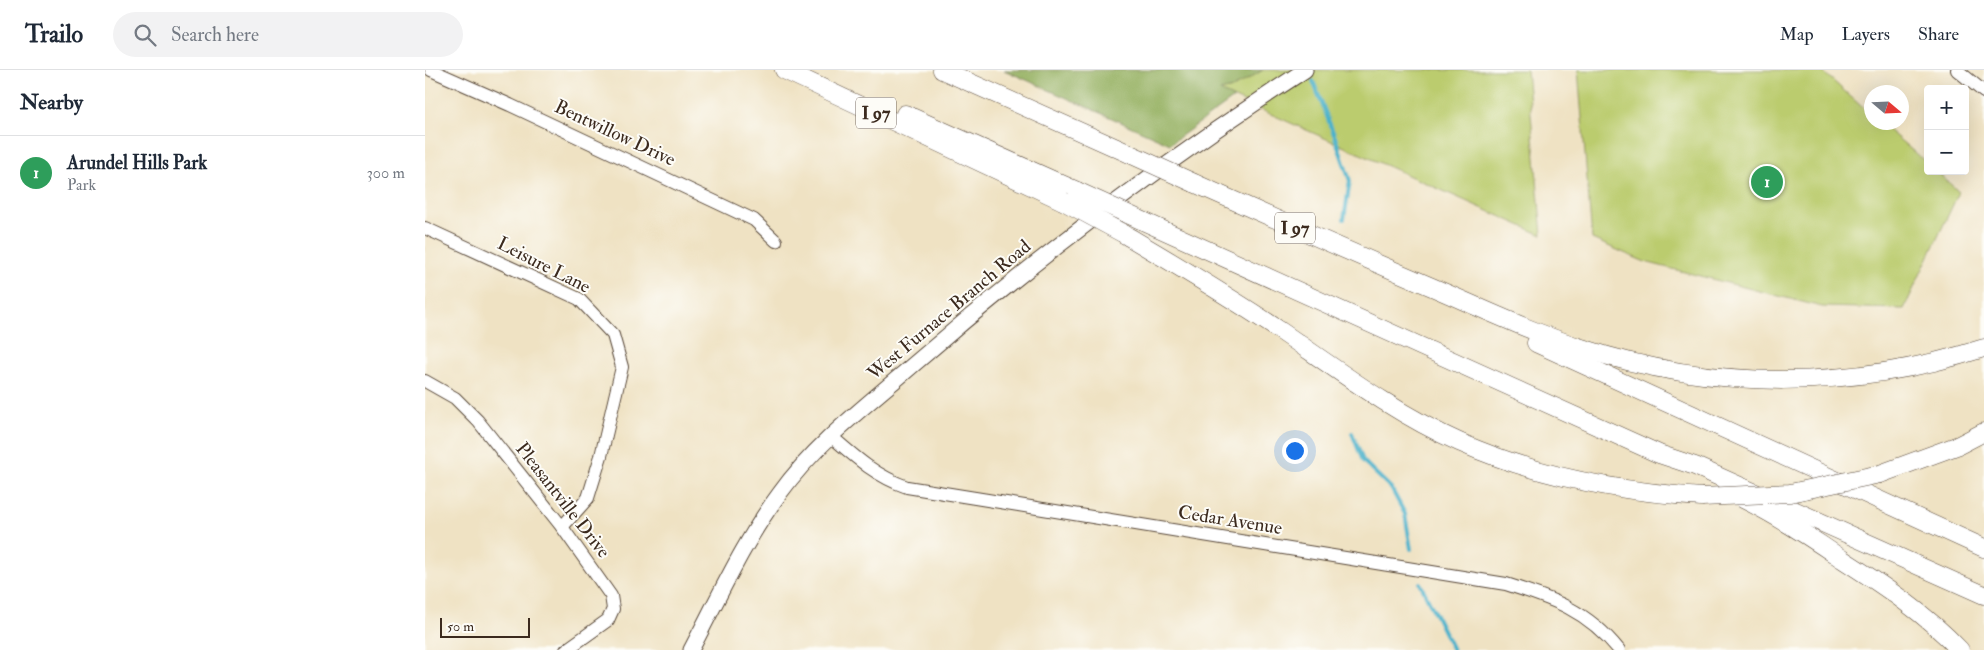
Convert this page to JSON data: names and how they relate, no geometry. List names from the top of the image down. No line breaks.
{"streets":{"highway":["I 97"],"main road":["West Furnace Branch Road"],"street":["Bentwillow Drive","Leisure Lane","Pleasantville Drive","Cedar Avenue"]},"crossings":[["Leisure Lane","Pleasantville Drive"],["West Furnace Branch Road","Cedar Avenue"]],"scale_bar":"50 m","north":"right","page":{"header":"Trailo","search":"Search here","nav":["Map","Layers","Share"],"heading":"Nearby","map_buttons":["+","−"],"list":[{"mark":"1","name":"Arundel Hills Park","note":"Park","value":"300 m"}],"pins":"1","scale":"50 m"}}
